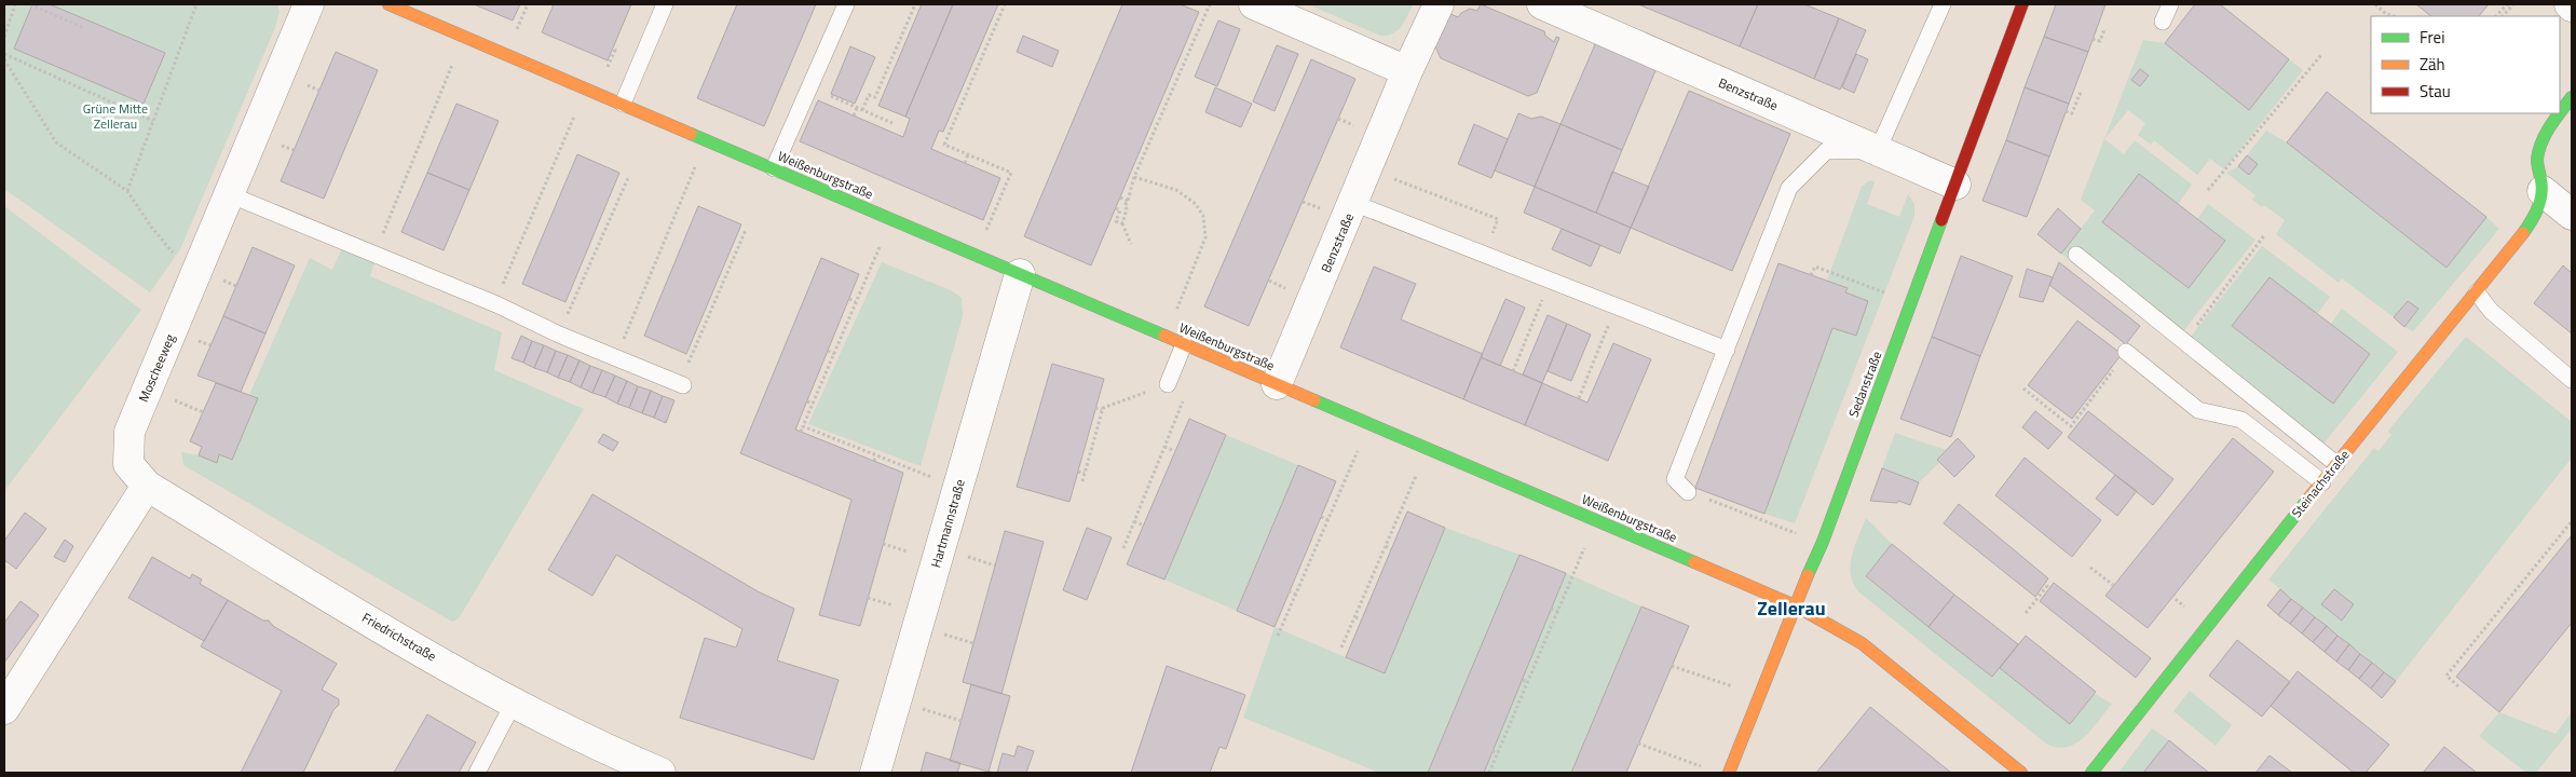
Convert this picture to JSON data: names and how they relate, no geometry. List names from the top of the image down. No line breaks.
{"streets":{"street":["Benzstraße","Weißenburgstraße","Moscheeweg","Sedanstraße","Steinachstraße","Hartmannstraße","Friedrichstraße"]},"crossings":[["Benzstraße","Weißenburgstraße"],["Benzstraße","Sedanstraße"],["Weißenburgstraße","Sedanstraße"],["Weißenburgstraße","Hartmannstraße"],["Moscheeweg","Friedrichstraße"]],"districts":["Zellerau"],"parks":["Grüne Mitte Zellerau"],"legend":["Frei","Zäh","Stau"]}
